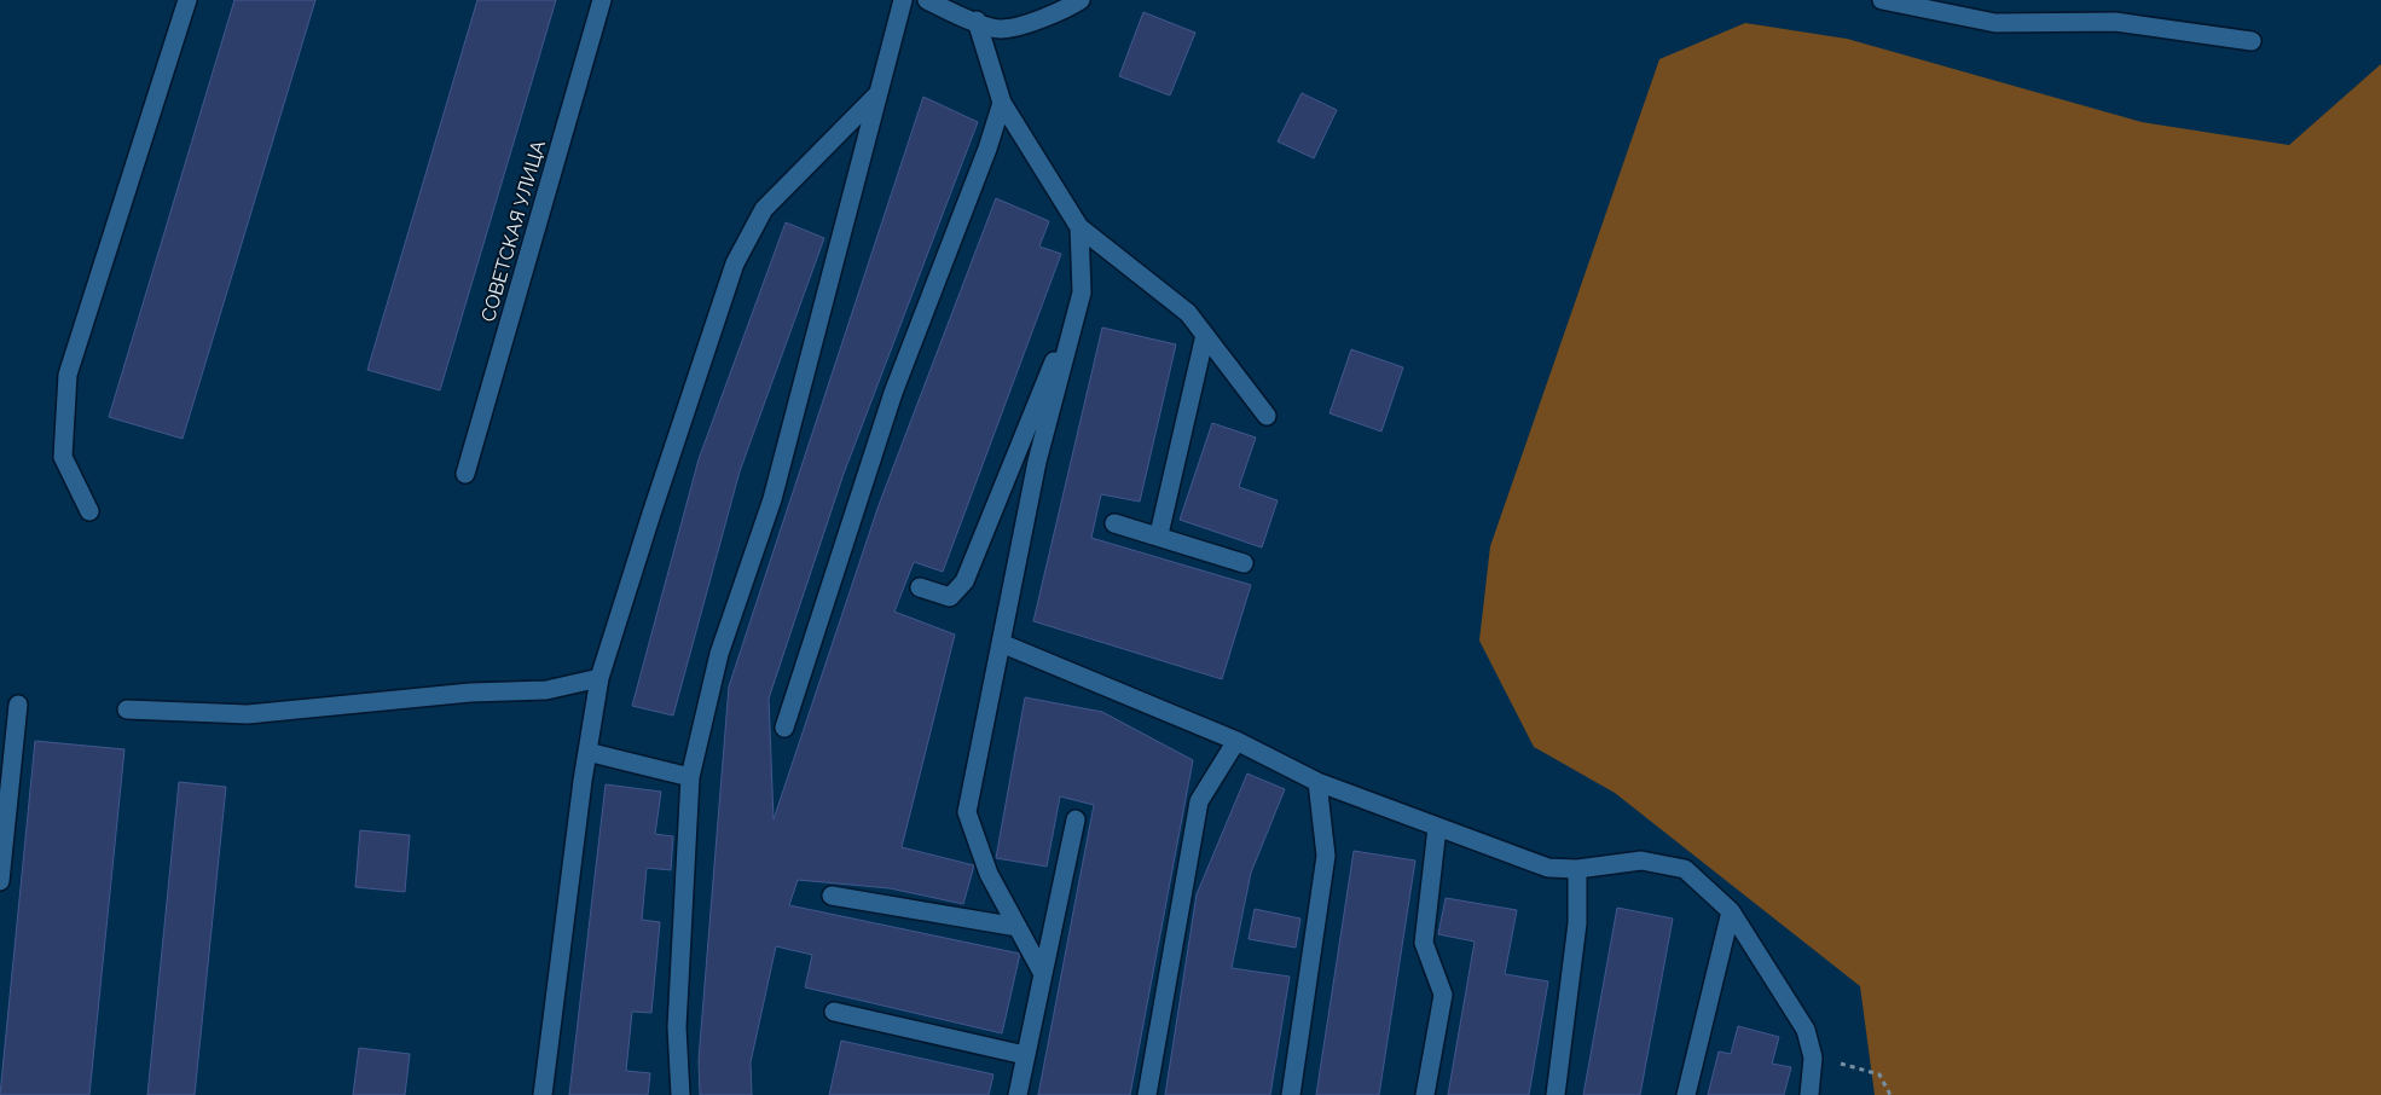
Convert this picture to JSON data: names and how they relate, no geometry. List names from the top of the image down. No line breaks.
{"streets":{"street":["СОВЕТСКАЯ УЛИЦА"]}}
